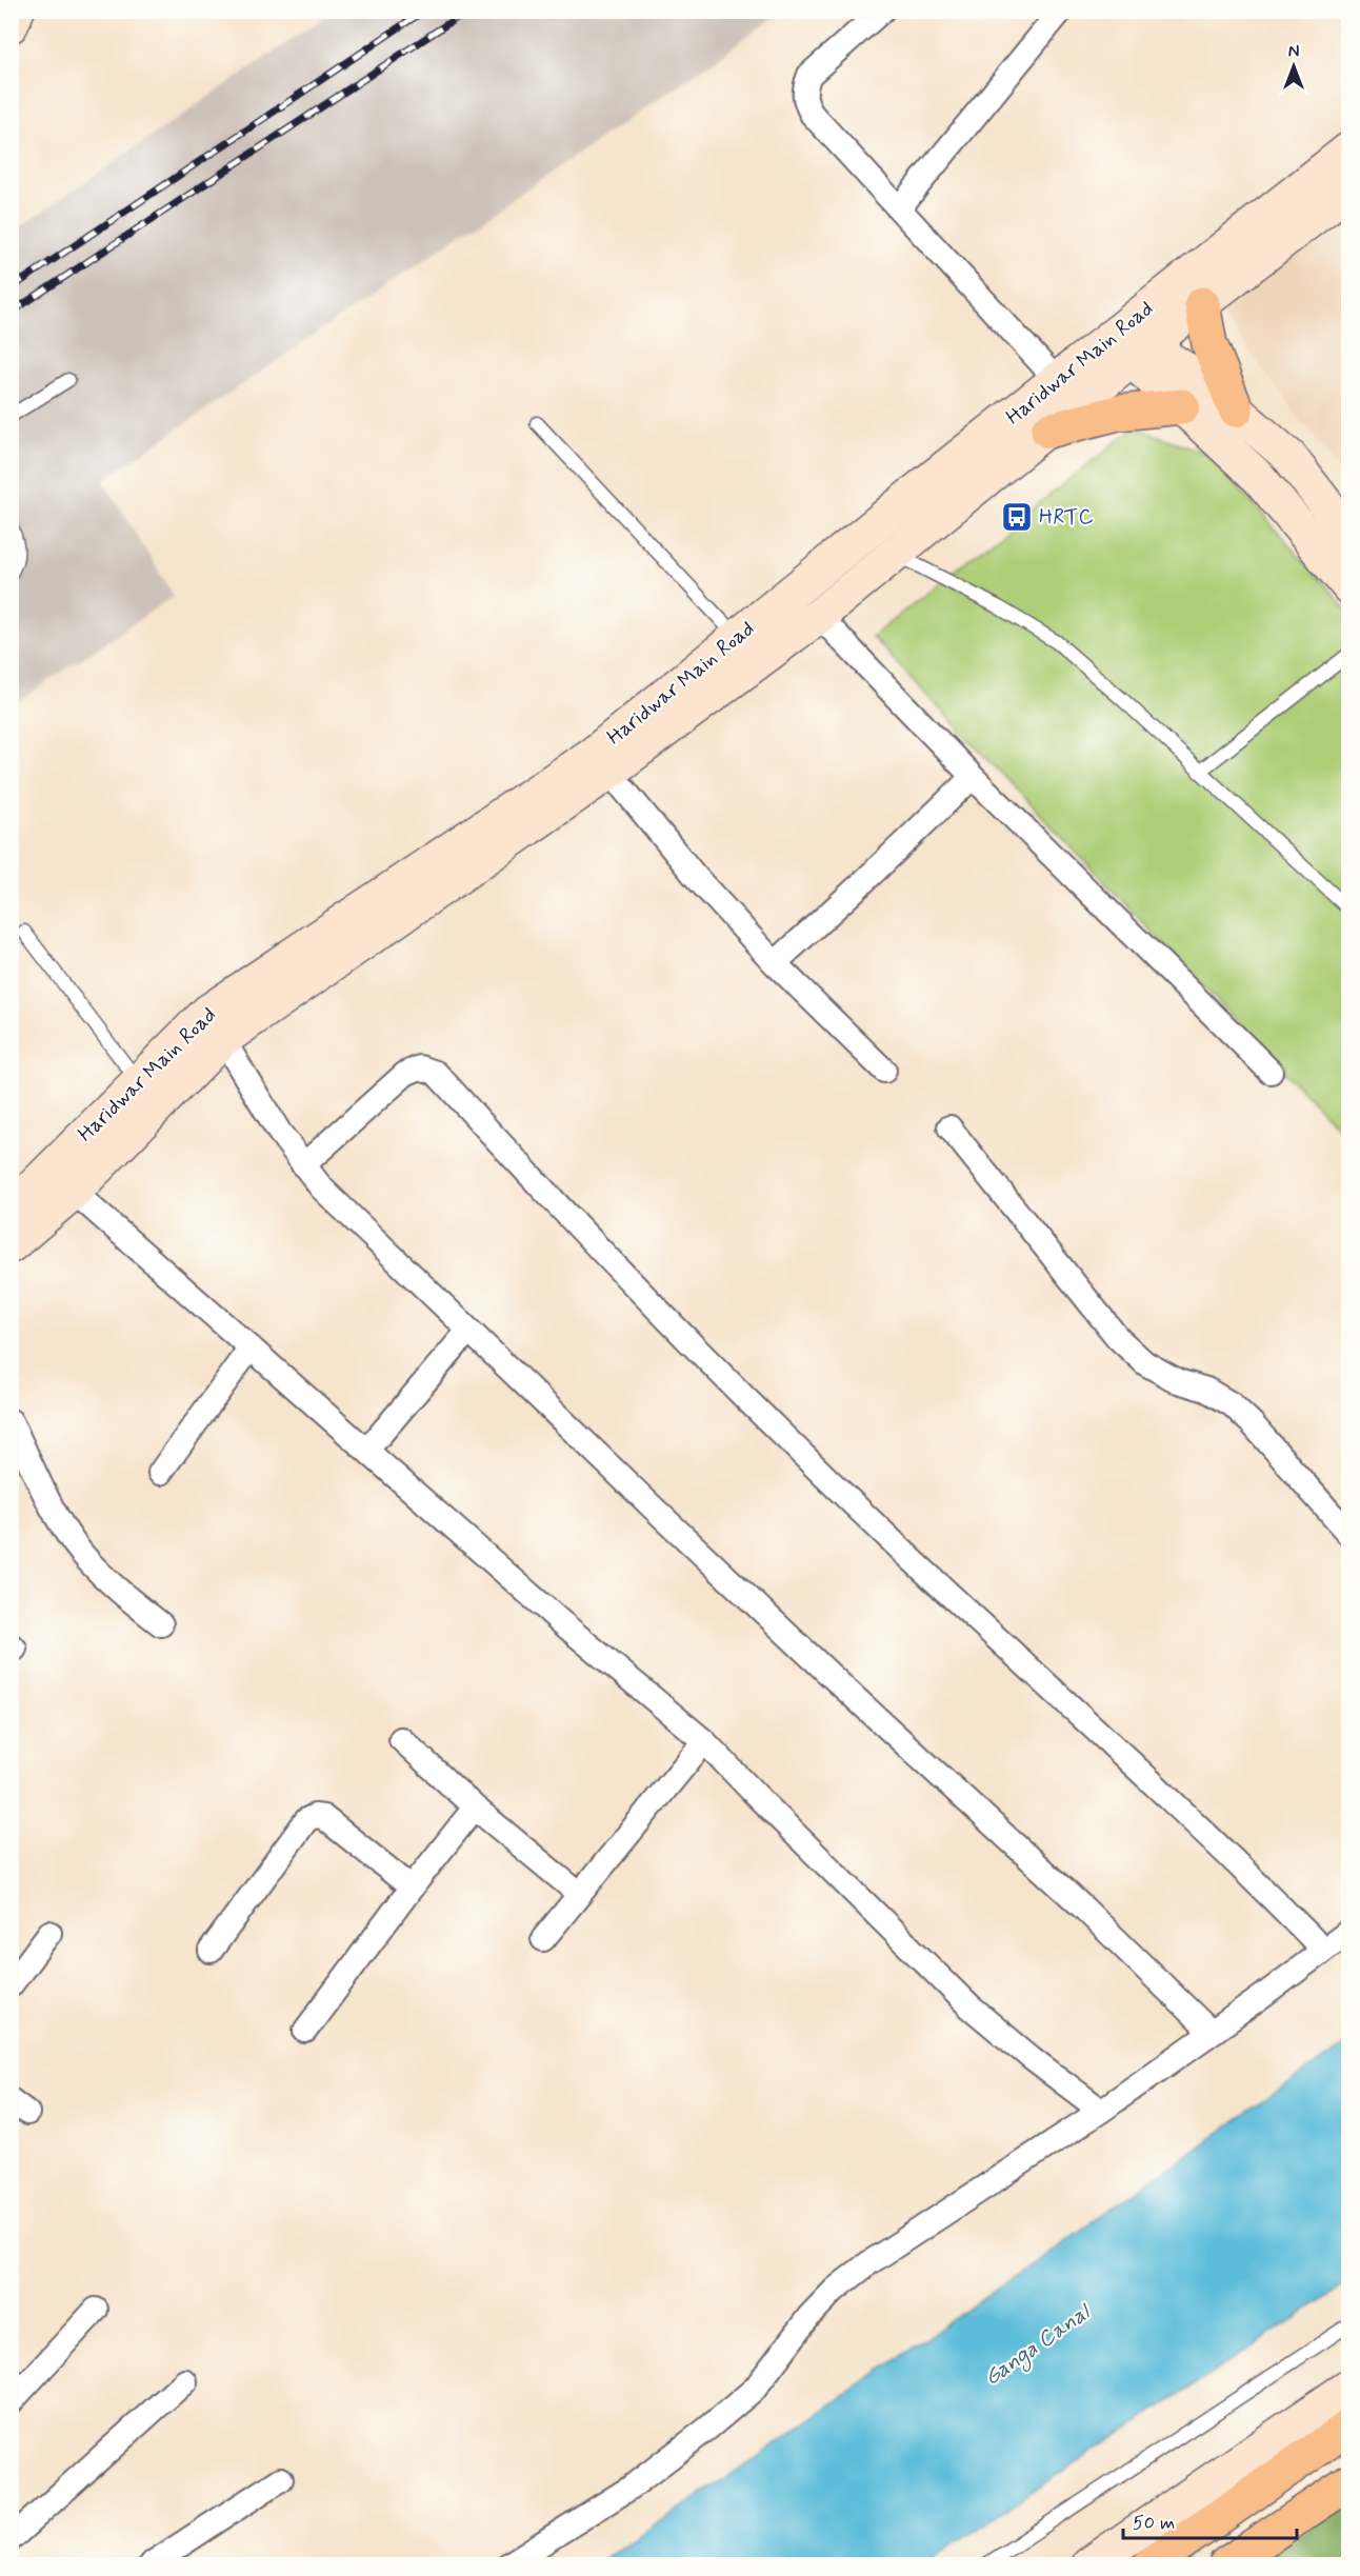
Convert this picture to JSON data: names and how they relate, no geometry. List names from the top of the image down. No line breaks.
{"streets":{"main road":["Haridwar Main Road"]},"water":["Ganga Canal"],"places":{"bus stop":["HRTC"]},"scale_bar":"50 m","north":"top"}
